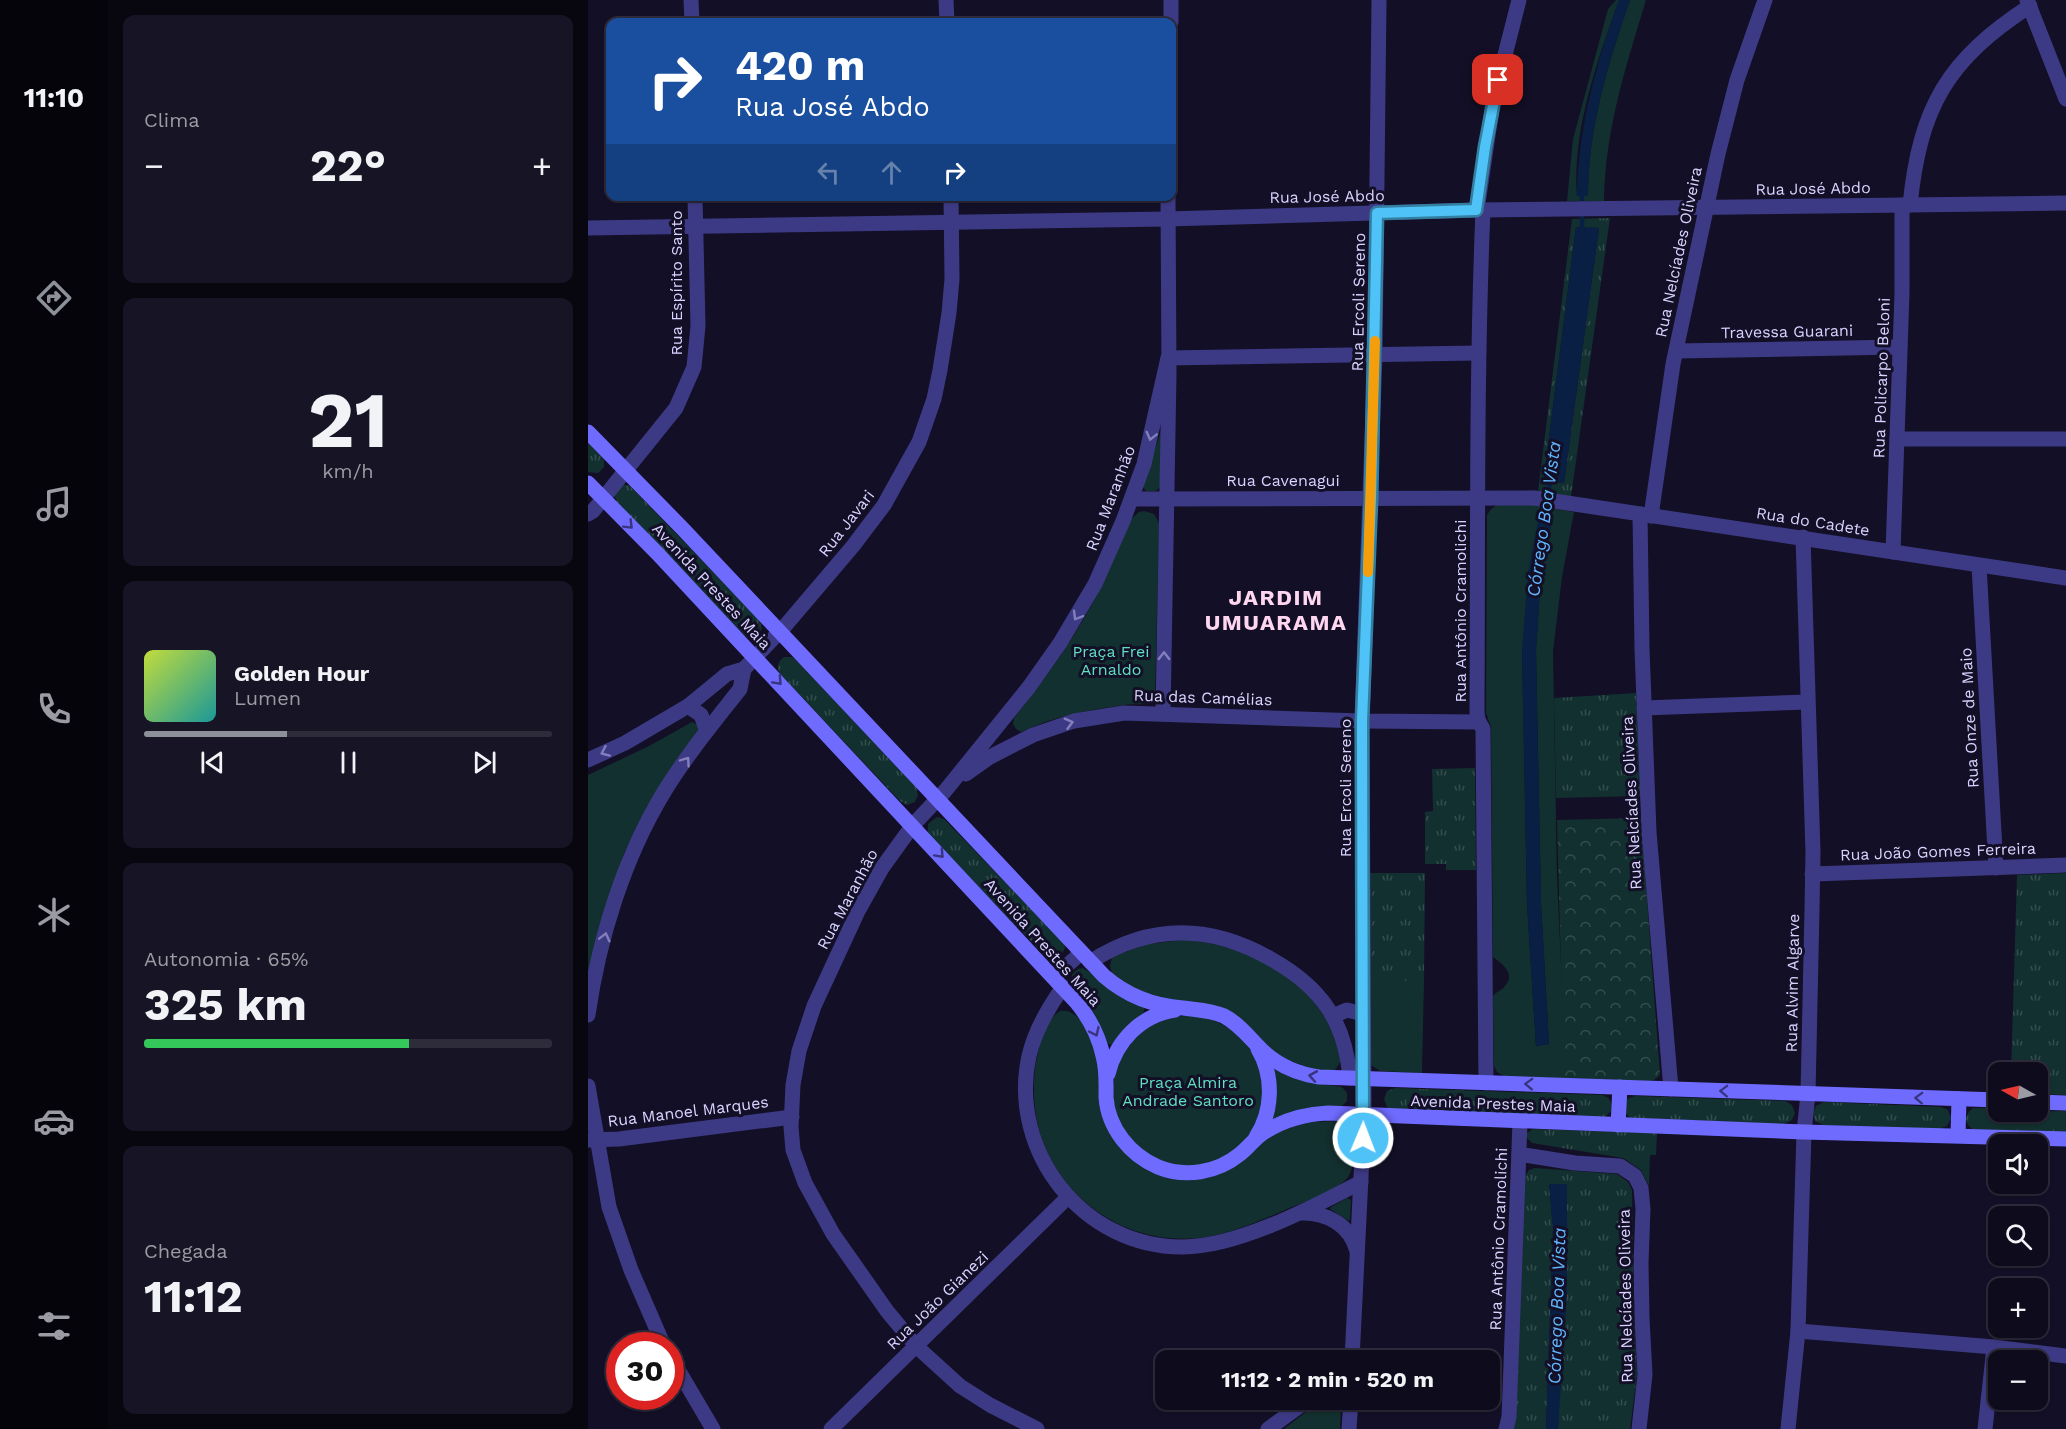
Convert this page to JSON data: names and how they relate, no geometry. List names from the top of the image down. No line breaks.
{"streets":{"street":["Rua José Abdo","Rua Nelcíades Oliveira","Rua Espírito Santo","Rua Ercoli Sereno","Travessa Guarani","Rua Policarpo Beloni","Rua Cavenagui","Rua Maranhão","Rua do Cadete","Rua Javari","Avenida Prestes Maia","Rua Antônio Cramolichi","Rua das Camélias","Rua Onze de Maio","Rua João Gomes Ferreira","Rua Alvim Algarve","Rua Manoel Marques","Rua João Gianezi"]},"crossings":[["Rua José Abdo","Rua Nelcíades Oliveira"],["Rua José Abdo","Rua Espírito Santo"],["Rua José Abdo","Rua Ercoli Sereno"],["Rua José Abdo","Rua Policarpo Beloni"],["Rua José Abdo","Rua Maranhão"],["Rua José Abdo","Rua Javari"],["Rua José Abdo","Rua Antônio Cramolichi"],["Rua Nelcíades Oliveira","Travessa Guarani"],["Rua Nelcíades Oliveira","Rua do Cadete"],["Rua Nelcíades Oliveira","Avenida Prestes Maia"],["Rua Nelcíades Oliveira","Rua Antônio Cramolichi"],["Rua Espírito Santo","Avenida Prestes Maia"],["Rua Ercoli Sereno","Rua Cavenagui"],["Rua Ercoli Sereno","Avenida Prestes Maia"],["Rua Ercoli Sereno","Rua das Camélias"],["Travessa Guarani","Rua Policarpo Beloni"],["Rua Policarpo Beloni","Rua do Cadete"],["Rua Cavenagui","Rua Maranhão"],["Rua Cavenagui","Rua do Cadete"],["Rua Cavenagui","Rua Antônio Cramolichi"],["Rua Maranhão","Avenida Prestes Maia"],["Rua Maranhão","Rua das Camélias"],["Rua Maranhão","Rua Manoel Marques"],["Rua Maranhão","Rua João Gianezi"],["Rua do Cadete","Rua Onze de Maio"],["Rua do Cadete","Rua Alvim Algarve"],["Rua Javari","Avenida Prestes Maia"],["Avenida Prestes Maia","Rua Antônio Cramolichi"],["Avenida Prestes Maia","Rua das Camélias"],["Avenida Prestes Maia","Rua Alvim Algarve"],["Rua Antônio Cramolichi","Rua das Camélias"],["Rua Onze de Maio","Rua João Gomes Ferreira"],["Rua João Gomes Ferreira","Rua Alvim Algarve"]],"districts":["JARDIM UMUARAMA"],"water":["Córrego Boa Vista"],"parks":["Praça Frei Arnaldo","Praça Almira Andrade Santoro"],"north":"left","page":{"tabs":"11:10","tile":["Clima",["21","km/h"],["Autonomia · 65%","325 km"],["Chegada","11:12"]],"turn":["420 m","Rua José Abdo"],"heat":["−","22°","+"],"song":["Golden Hour","Lumen"],"map_buttons":["+","−"],"limit":"30","trip":"11:12 · 2 min · 520 m"}}
